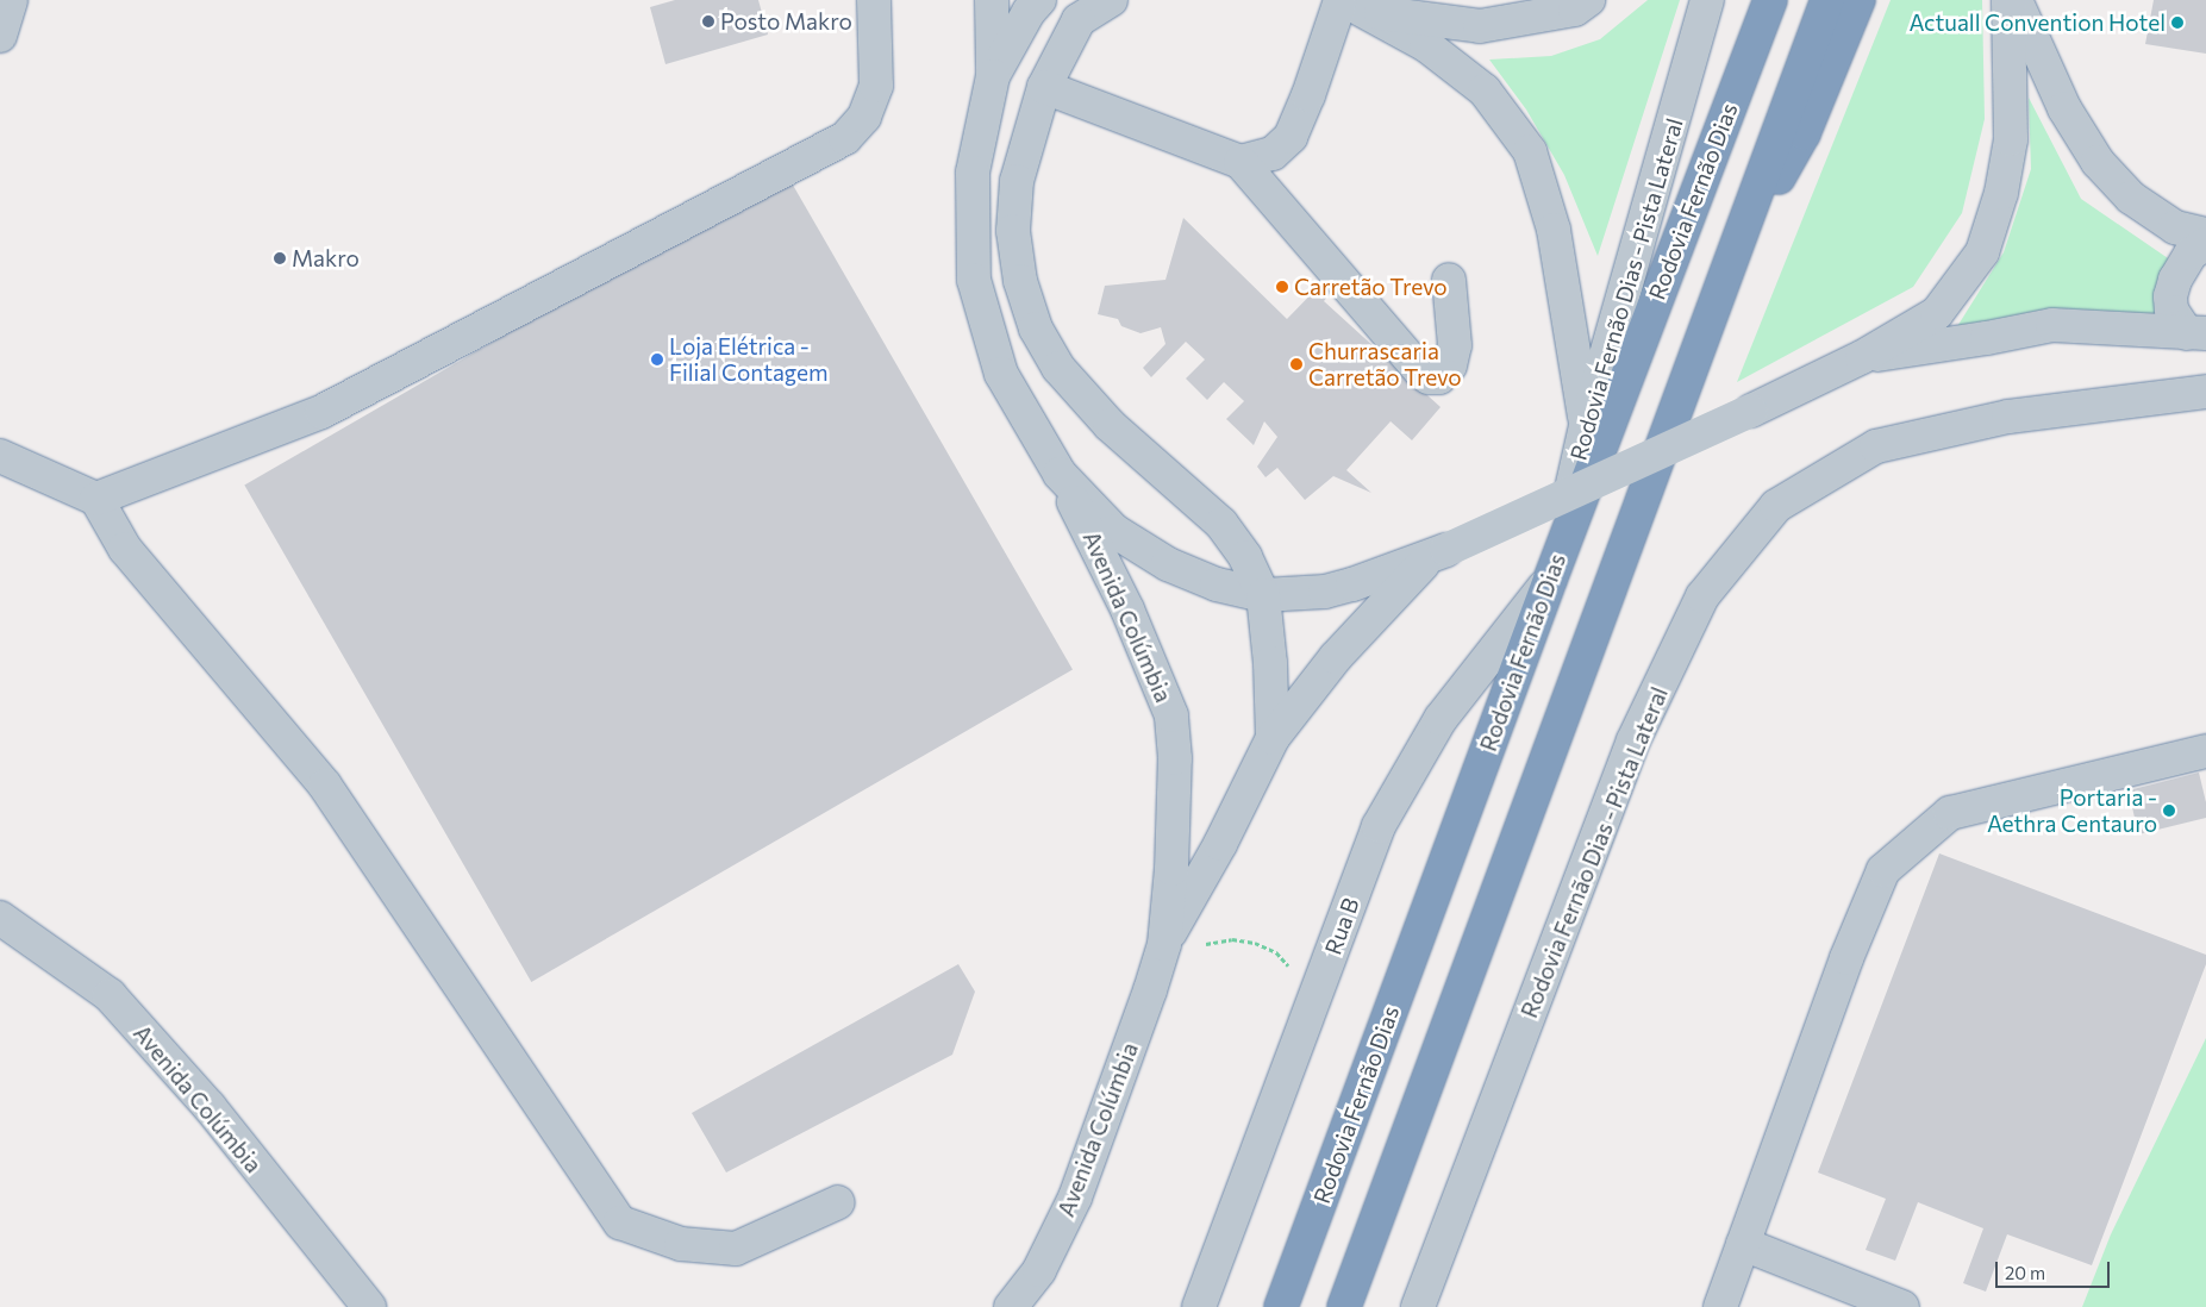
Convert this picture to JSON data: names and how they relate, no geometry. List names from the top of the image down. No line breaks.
{"streets":{"highway":["Rodovia Fernão Dias"],"street":["Rodovia Fernão Dias - Pista Lateral","Avenida Colúmbia","Rua B"]},"crossings":[["Rodovia Fernão Dias","Rodovia Fernão Dias - Pista Lateral"],["Rodovia Fernão Dias","Rua B"],["Rodovia Fernão Dias - Pista Lateral","Rua B"]],"places":["Posto Makro","Actuall Convention Hotel","Makro","Carretão Trevo","Loja Elétrica - Filial Contagem","Churrascaria Carretão Trevo","Portaria - Aethra Centauro"],"scale_bar":"20 m"}
